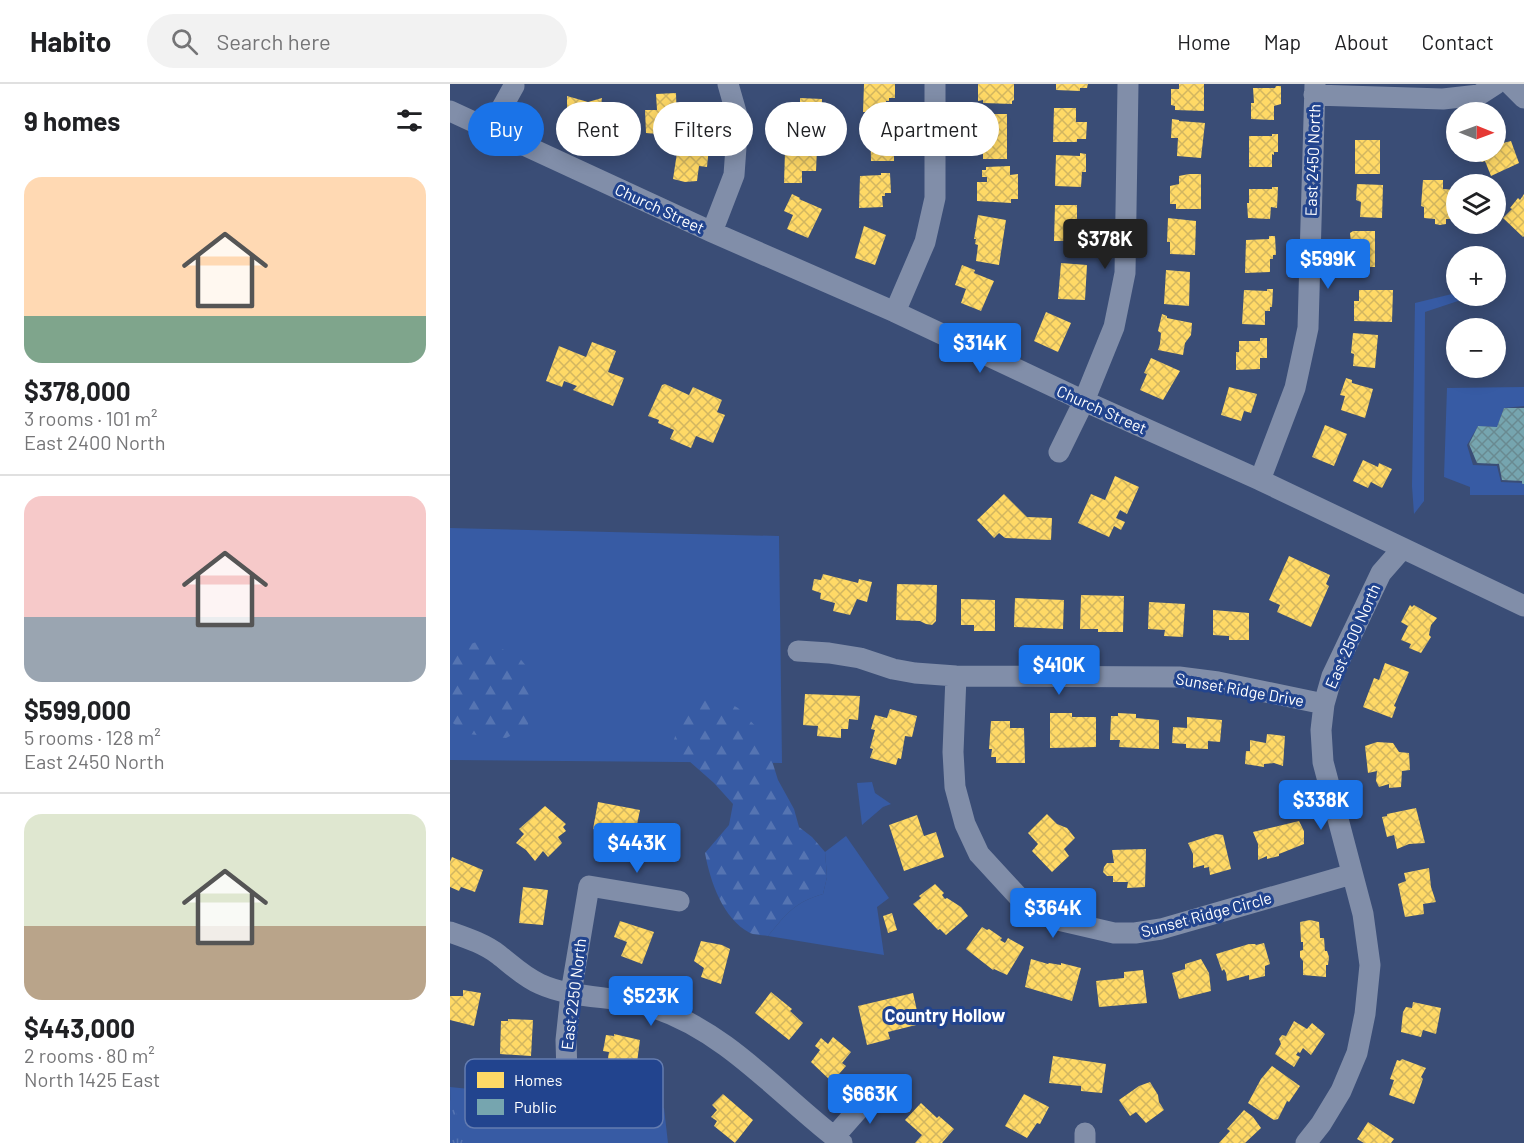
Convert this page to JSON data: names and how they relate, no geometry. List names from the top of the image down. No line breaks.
{"streets":{"street":["East 2450 North","Church Street","East 2500 North","Sunset Ridge Drive","Sunset Ridge Circle","East 2250 North"]},"crossings":[["East 2450 North","Church Street"],["Church Street","East 2500 North"],["East 2500 North","Sunset Ridge Drive"],["East 2500 North","Sunset Ridge Circle"],["Sunset Ridge Drive","Sunset Ridge Circle"]],"districts":["Country Hollow"],"legend":["Homes","Public"],"north":"right","page":{"header":"Habito","search":"Search here","nav":["Home","Map","About","Contact"],"heading":"9 homes","map_buttons":["+","−"],"chip":["Buy","Rent","Filters","New","Apartment"],"list":[{"name":"$378,000","note":"3 rooms · 101 m² · East 2400 North"},{"name":"$599,000","note":"5 rooms · 128 m² · East 2450 North"},{"name":"$443,000","note":"2 rooms · 80 m² · North 1425 East"}],"price":["$378K","$599K","$314K","$410K","$338K","$443K","$364K","$523K","$663K"]}}
